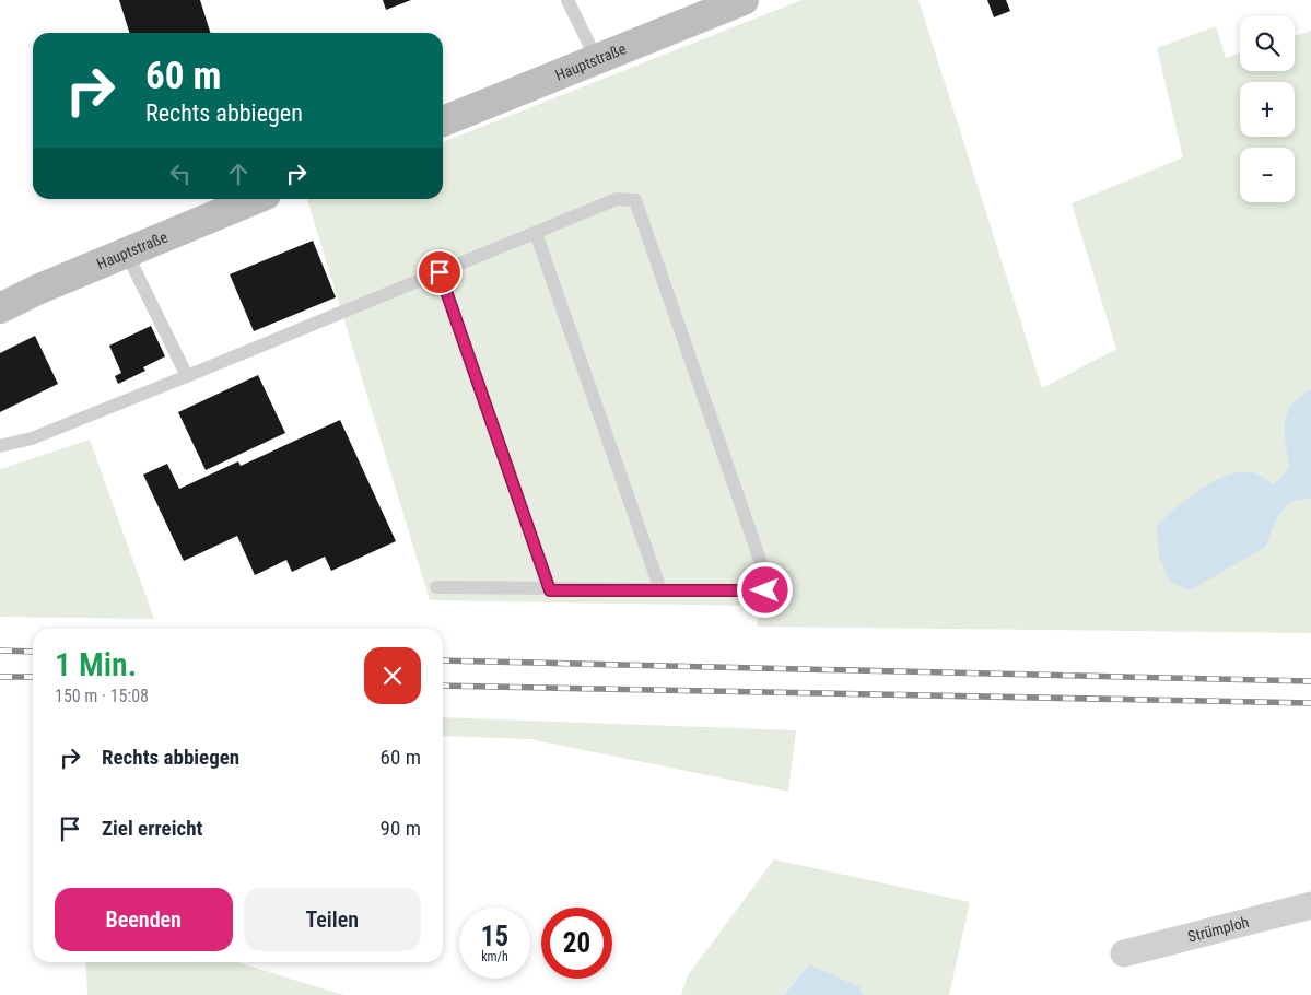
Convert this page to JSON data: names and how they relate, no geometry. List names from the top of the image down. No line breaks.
{"streets":{"main road":["Hauptstraße"],"street":["Strümploh"]},"page":{"map_buttons":["+","−"],"turn":["60 m","Rechts abbiegen"],"heading":["1 Min.","150 m · 15:08"],"list":[{"name":"Rechts abbiegen","value":"60 m"},{"name":"Ziel erreicht","value":"90 m"}],"buttons":["Beenden","Teilen"],"speed":"15 km/h","limit":"20"}}
